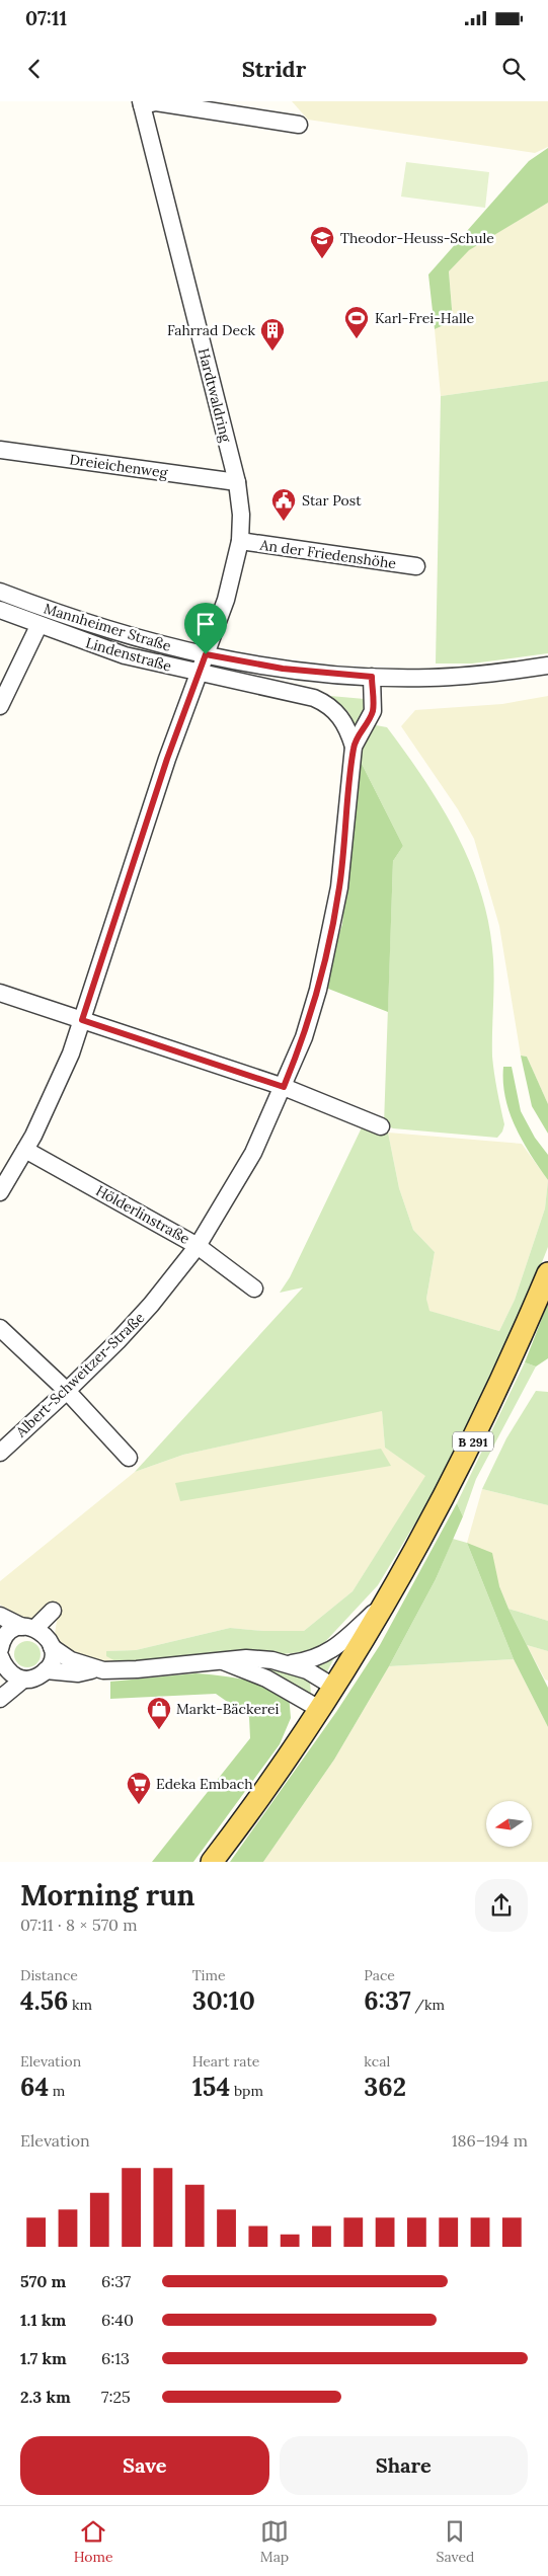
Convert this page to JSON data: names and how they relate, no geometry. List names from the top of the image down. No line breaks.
{"streets":{"main road":["B 291"],"street":["Hardtwaldring","Dreieichenweg","An der Friedenshöhe","Mannheimer Straße","Lindenstraße","Hölderlinstraße","Albert-Schweitzer-Straße"]},"crossings":[["Hardtwaldring","Dreieichenweg"],["Hardtwaldring","An der Friedenshöhe"],["Hardtwaldring","Mannheimer Straße"],["Hardtwaldring","Lindenstraße"],["Hardtwaldring","Hölderlinstraße"],["Mannheimer Straße","Albert-Schweitzer-Straße"],["Lindenstraße","Albert-Schweitzer-Straße"],["Hölderlinstraße","Albert-Schweitzer-Straße"]],"places":{"school or university":["Theodor-Heuss-Schule"],"sports":["Karl-Frei-Halle"],"building":["Fahrrad Deck"],"public building":["Star Post"],"shop":["Markt-Bäckerei"],"supermarket":["Edeka Embach"]},"north":"left","page":{"status":"07:11","header":"Stridr","heading":["Morning run","07:11 · 8 × 570 m"],"stats":[["Distance","4.56 km"],["Time","30:10"],["Pace","6:37 /km"],["Elevation","64 m"],["Heart rate","154 bpm"],["kcal","362"]],"chart":["Elevation","186–194 m"],"list":[{"name":"570 m","note":"6:37"},{"name":"1.1 km","note":"6:40"},{"name":"1.7 km","note":"6:13"},{"name":"2.3 km","note":"7:25"}],"buttons":["Save","Share"],"tabs":["Home","Map","Saved"]}}
